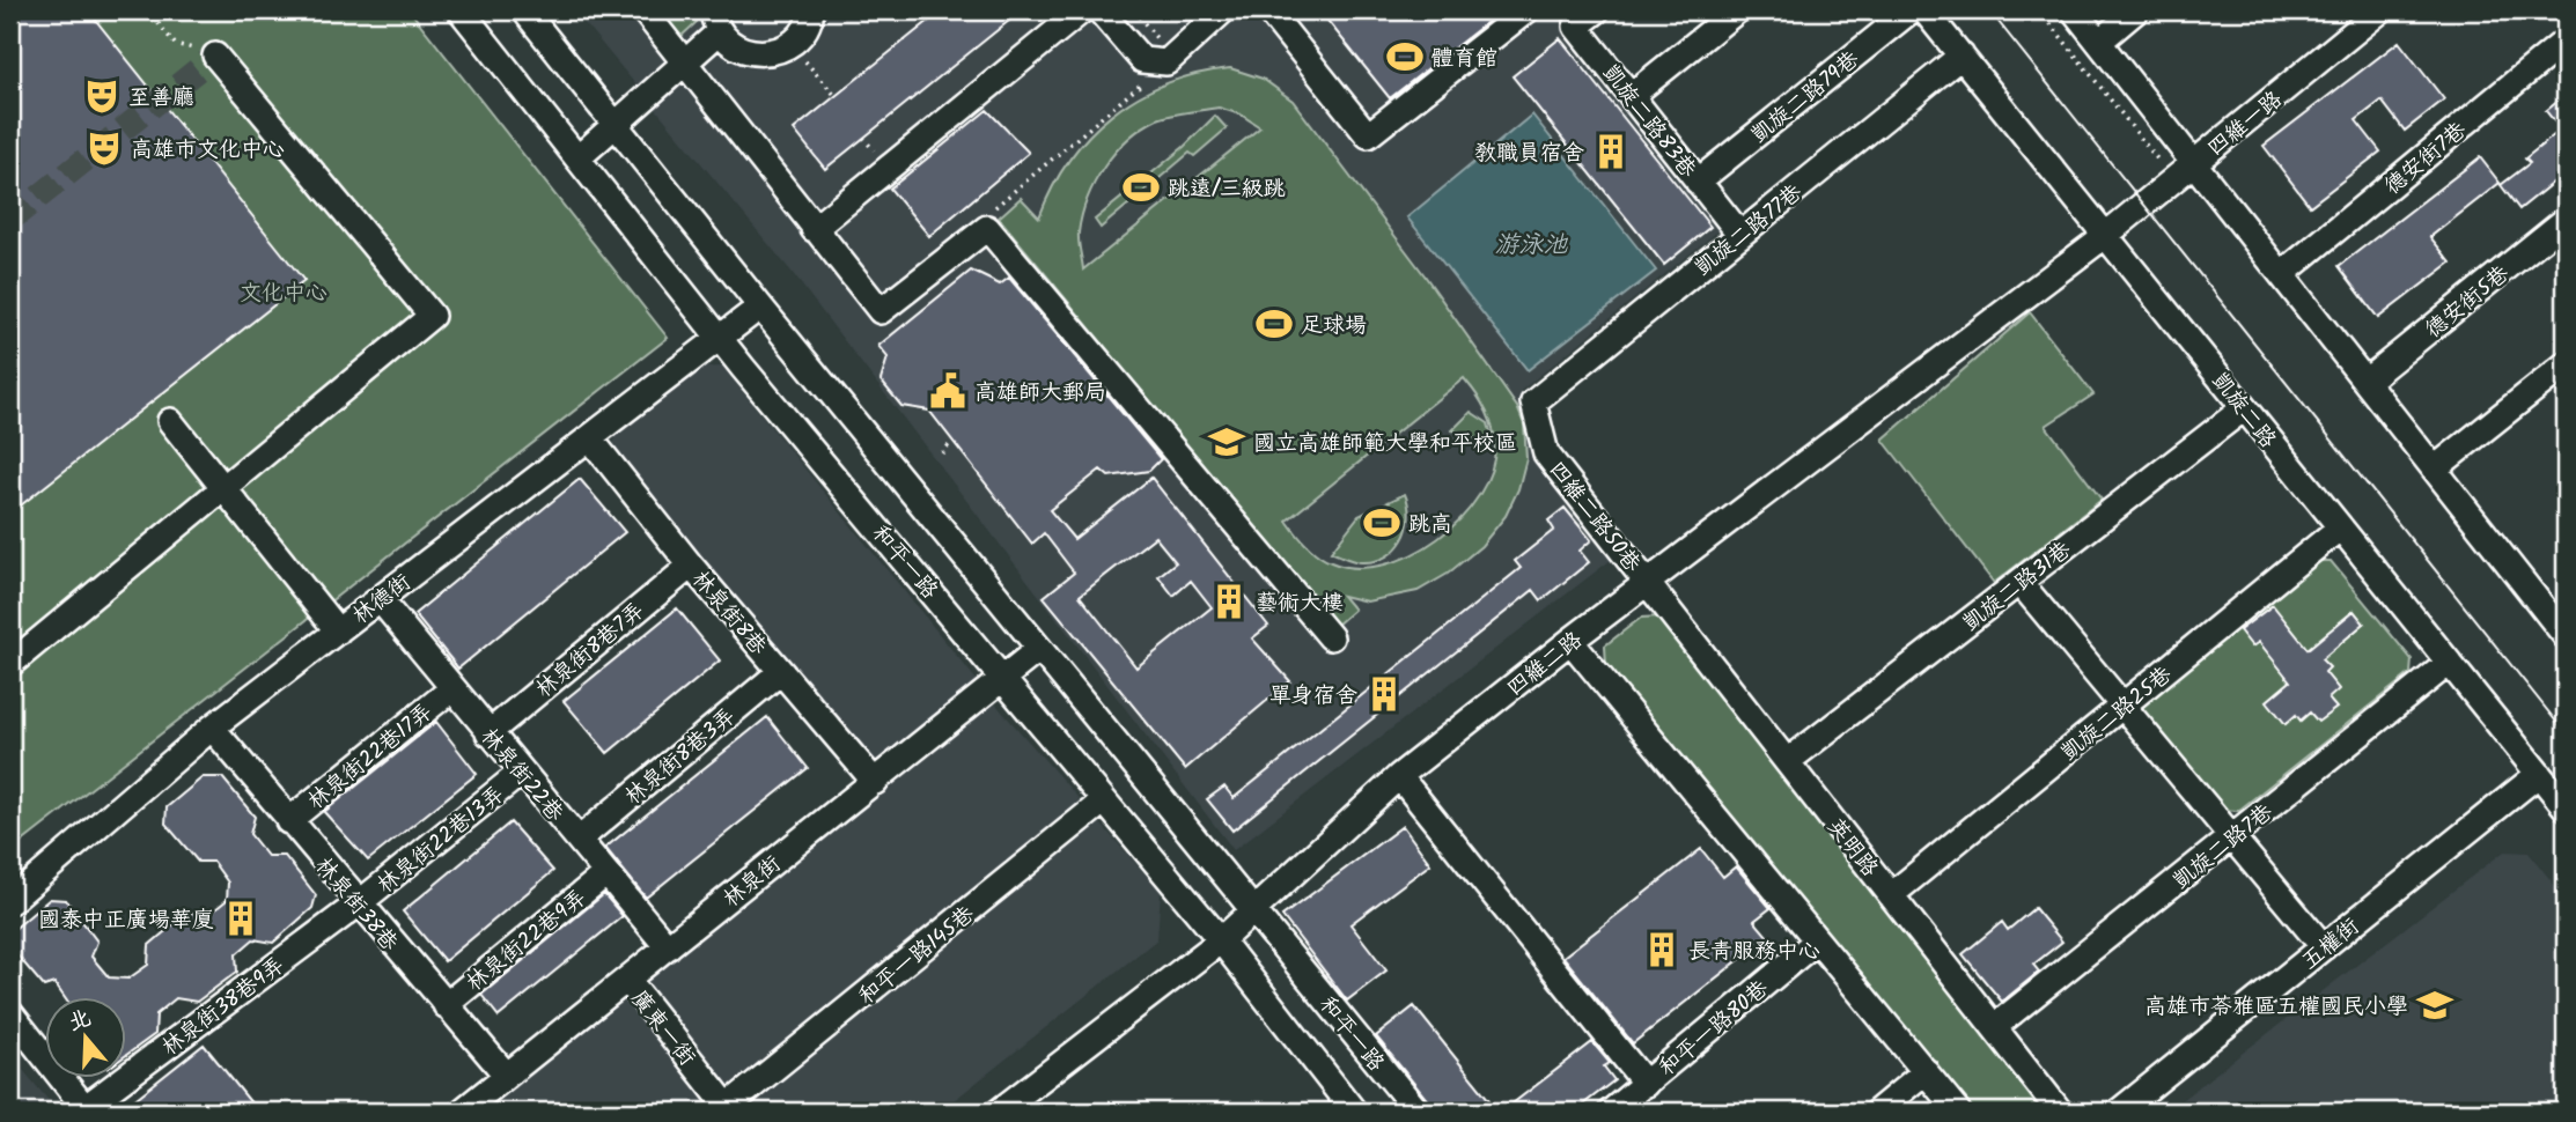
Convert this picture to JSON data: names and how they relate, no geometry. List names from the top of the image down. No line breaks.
{"streets":{"street":["凱旋二路79巷","凱旋二路83巷","四維一路","德安街7巷","凱旋二路77巷","德安街5巷","凱旋二路","四維二路50巷","和平一路","凱旋二路31巷","林德街","林泉街8巷","林泉街8巷7弄","四維二路","凱旋二路25巷","林泉街22巷17弄","林泉街8巷3弄","林泉街22巷","林泉街22巷13弄","凱旋二路7巷","英明路","林泉街","林泉街38巷","林泉街22巷9弄","五權街","和平一路145巷","林泉街38巷9弄","廣東一街","和平一路80巷"]},"crossings":[["凱旋二路79巷","凱旋二路83巷"],["凱旋二路83巷","凱旋二路77巷"],["四維一路","凱旋二路"],["四維一路","四維二路"],["凱旋二路77巷","凱旋二路"],["凱旋二路77巷","四維二路50巷"],["凱旋二路","凱旋二路31巷"],["凱旋二路","四維二路"],["凱旋二路","凱旋二路25巷"],["凱旋二路","凱旋二路7巷"],["凱旋二路","五權街"],["四維二路50巷","四維二路"],["四維二路50巷","英明路"],["和平一路","林德街"],["和平一路","四維二路"],["和平一路","林泉街"],["和平一路","和平一路145巷"],["凱旋二路31巷","英明路"],["林德街","林泉街8巷"],["林德街","林泉街22巷"],["林德街","林泉街38巷"],["林泉街8巷","林泉街8巷7弄"],["林泉街8巷","林泉街8巷3弄"],["林泉街8巷","林泉街"],["林泉街8巷7弄","林泉街22巷"],["四維二路","英明路"],["凱旋二路25巷","英明路"],["林泉街22巷17弄","林泉街22巷"],["林泉街22巷17弄","林泉街38巷"],["林泉街8巷3弄","林泉街22巷"],["林泉街22巷","林泉街22巷13弄"],["林泉街22巷","林泉街"],["林泉街22巷","林泉街22巷9弄"],["林泉街22巷13弄","林泉街38巷"],["林泉街22巷13弄","林泉街38巷9弄"],["凱旋二路7巷","英明路"],["林泉街","林泉街38巷"],["林泉街","廣東一街"],["林泉街38巷","林泉街22巷9弄"],["林泉街38巷","林泉街38巷9弄"],["和平一路145巷","廣東一街"]],"water":["游泳池"],"parks":["文化中心"],"places":{"sports":["體育館","跳遠/三級跳","足球場","跳高"],"theatre":["至善廳","高雄市文化中心"],"building":["教職員宿舍","藝術大樓","單身宿舍","國泰中正廣場華廈","長青服務中心"],"public building":["高雄師大郵局"],"school or university":["國立高雄師範大學和平校區","高雄市苓雅區五權國民小學"]},"north":"top"}
